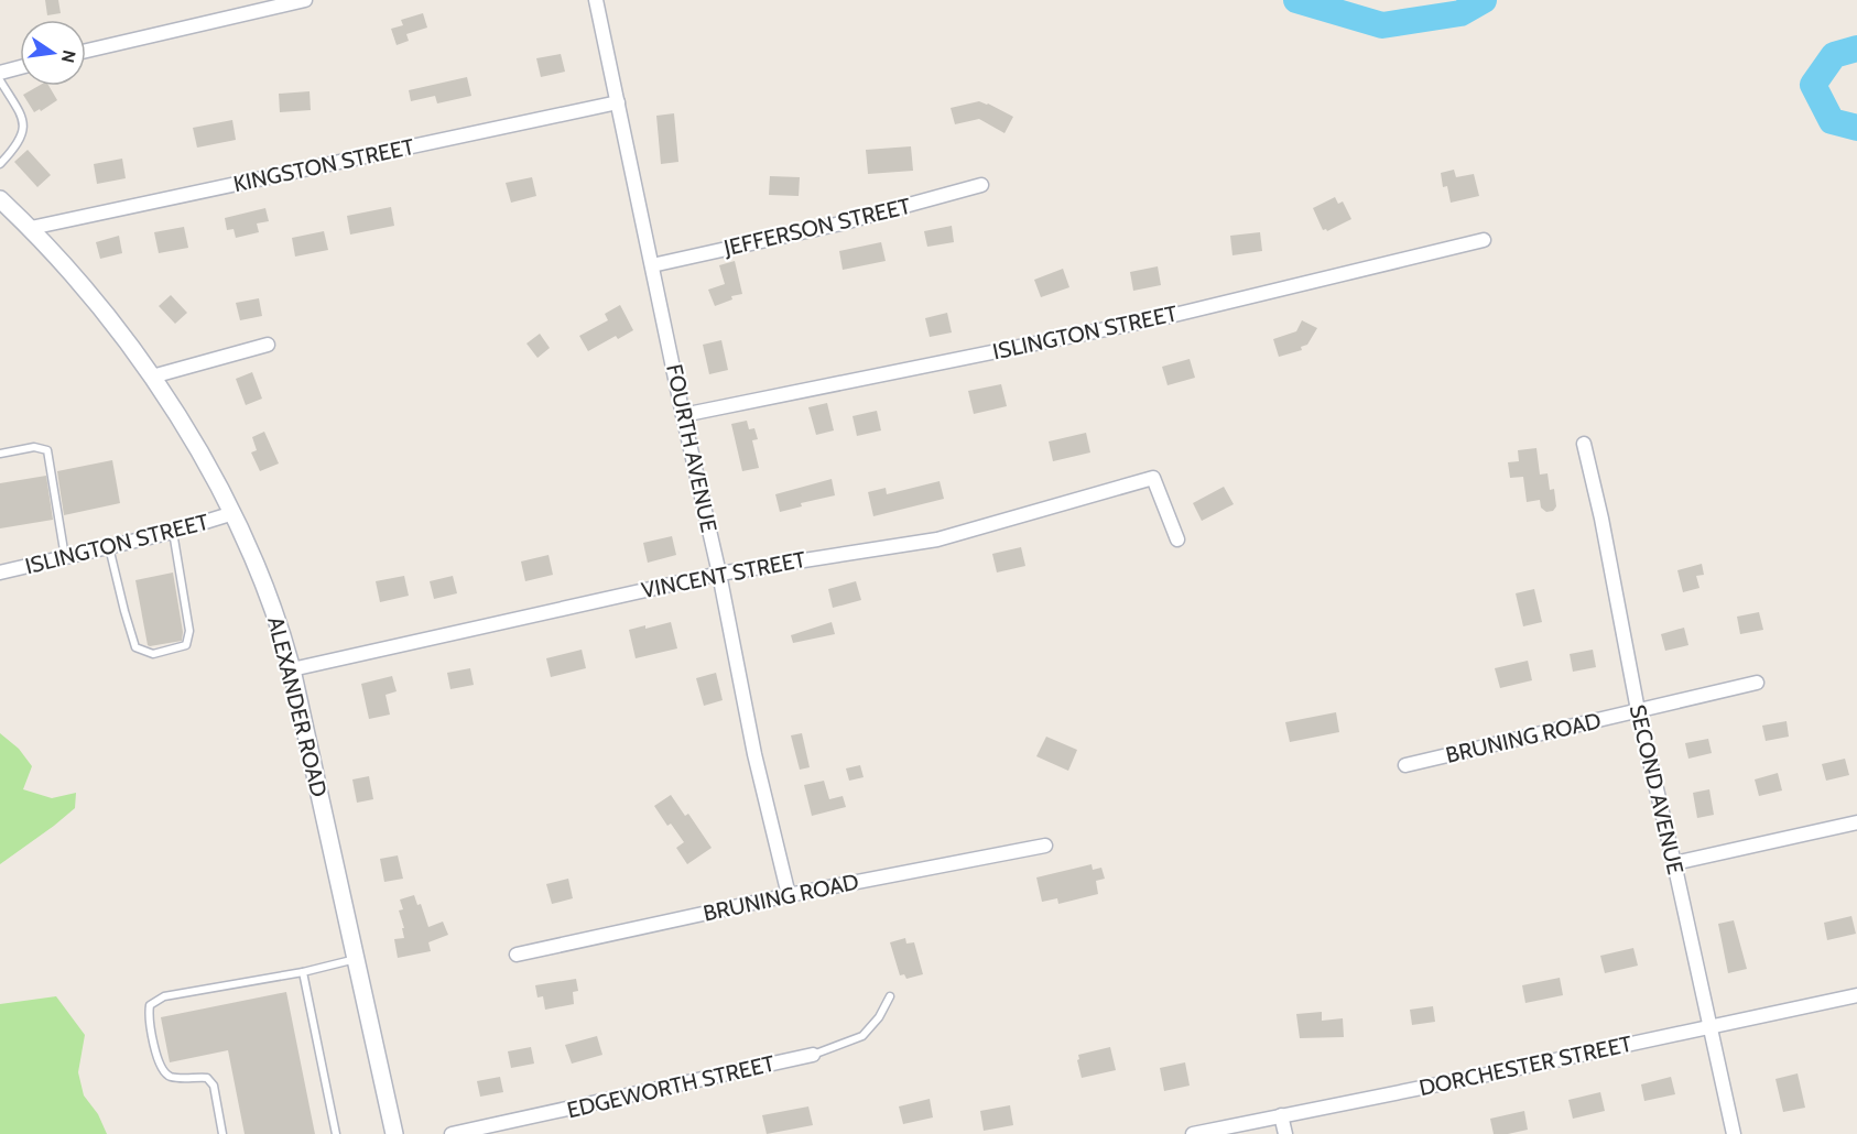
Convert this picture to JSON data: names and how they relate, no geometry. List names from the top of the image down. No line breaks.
{"streets":{"street":["KINGSTON STREET","JEFFERSON STREET","ISLINGTON STREET","FOURTH AVENUE","VINCENT STREET","ALEXANDER ROAD","BRUNING ROAD","SECOND AVENUE","DORCHESTER STREET","EDGEWORTH STREET"]},"crossings":[["KINGSTON STREET","FOURTH AVENUE"],["KINGSTON STREET","ALEXANDER ROAD"],["JEFFERSON STREET","FOURTH AVENUE"],["ISLINGTON STREET","FOURTH AVENUE"],["ISLINGTON STREET","ALEXANDER ROAD"],["FOURTH AVENUE","VINCENT STREET"],["FOURTH AVENUE","BRUNING ROAD"],["VINCENT STREET","ALEXANDER ROAD"],["BRUNING ROAD","SECOND AVENUE"],["SECOND AVENUE","DORCHESTER STREET"]],"north":"right"}
